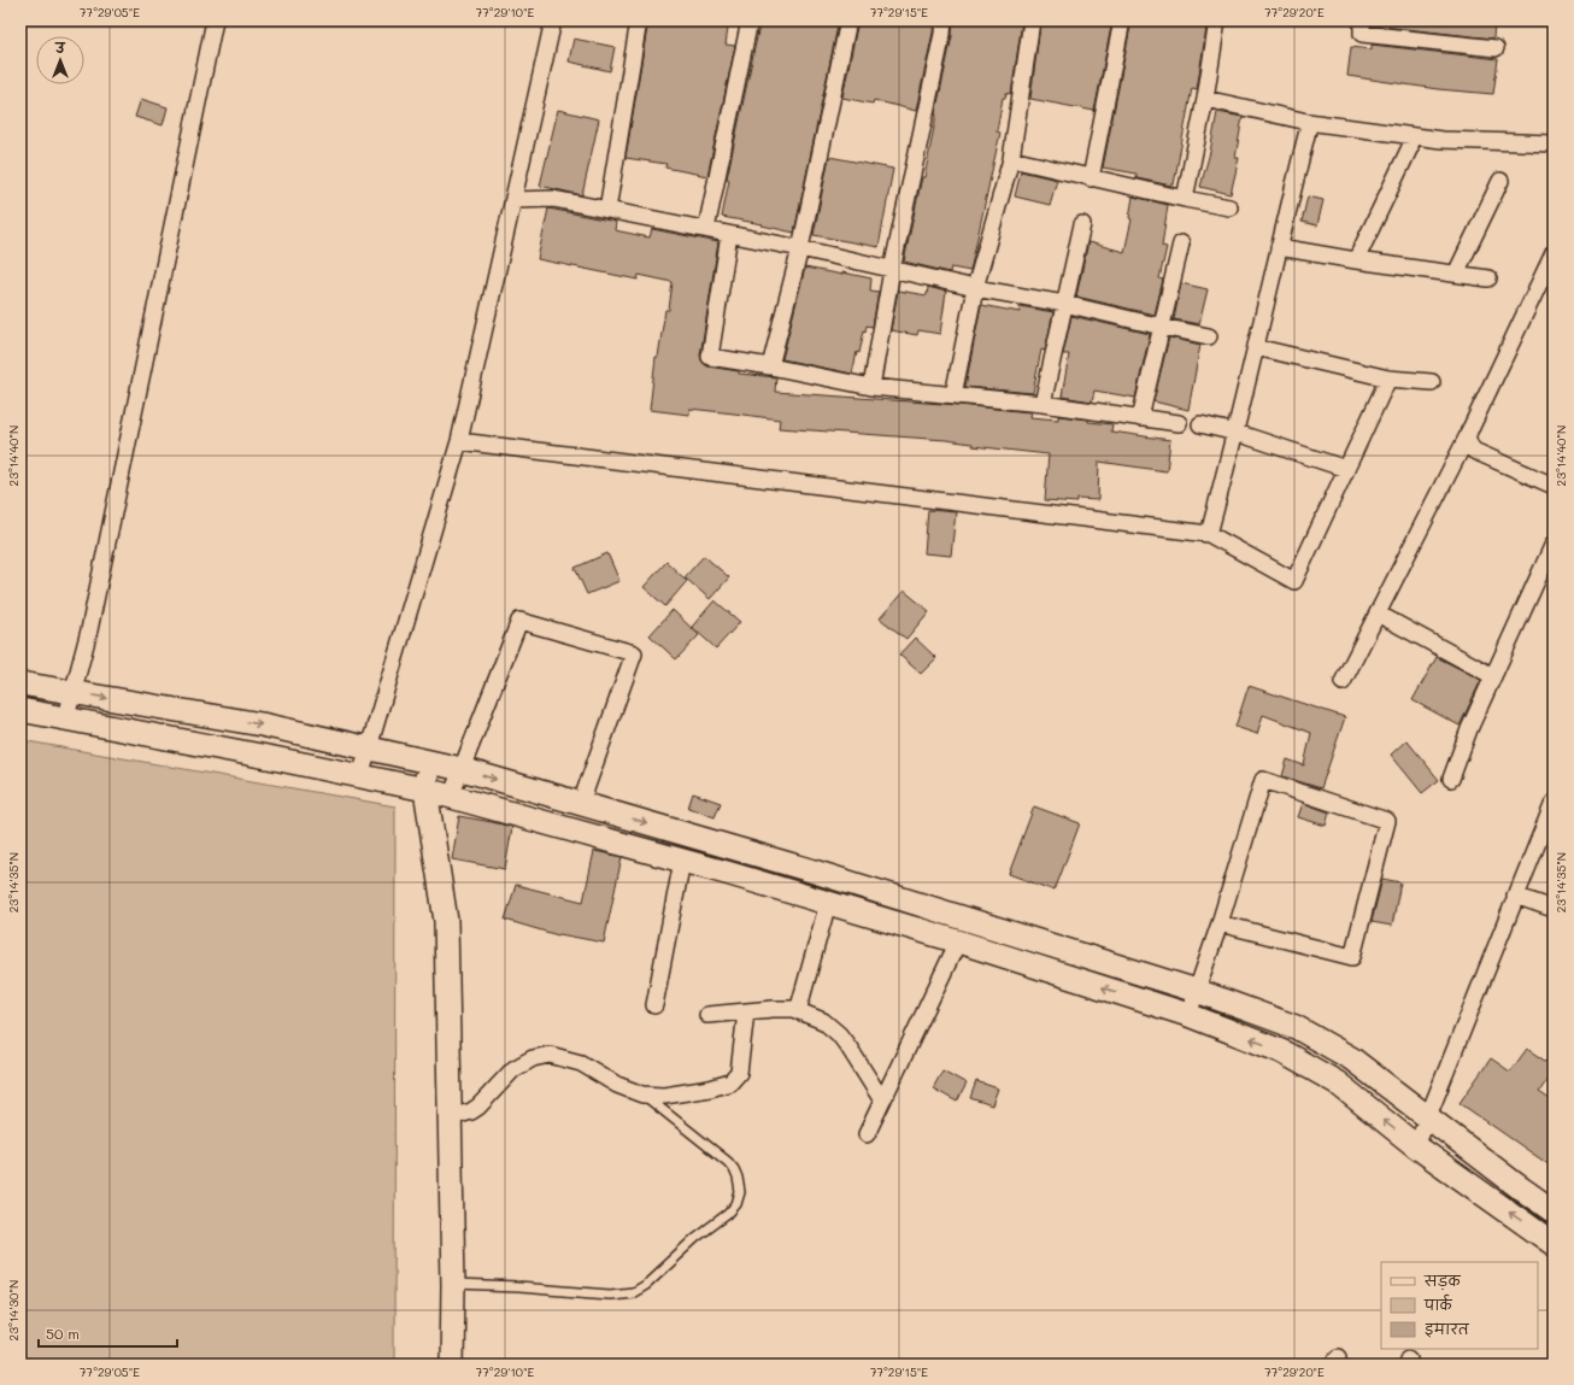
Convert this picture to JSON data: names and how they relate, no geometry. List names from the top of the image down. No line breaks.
{"legend":["सड़क","पार्क","इमारत"],"scale_bar":"50 m","north":"top","coordinates":["77°29'05\"E","77°29'10\"E","77°29'15\"E","77°29'20\"E","23°14'40\"N","23°14'35\"N","23°14'30\"N"]}
